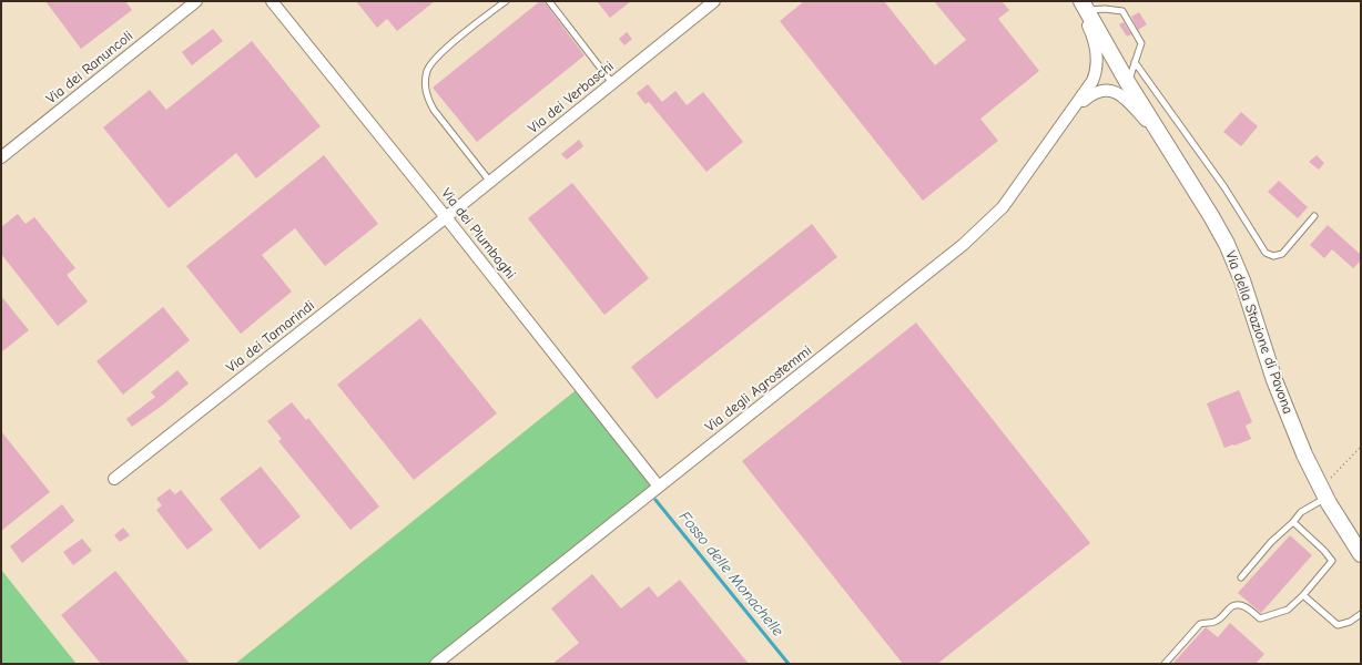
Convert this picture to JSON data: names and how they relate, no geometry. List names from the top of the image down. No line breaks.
{"streets":{"main road":["Via della Stazione di Pavona"],"street":["Via dei Ranuncoli","Via dei Verbaschi","Via dei Plumbaghi","Via dei Tamarindi","Via degli Agrostemmi"]},"crossings":[["Via dei Verbaschi","Via dei Plumbaghi"],["Via dei Verbaschi","Via dei Tamarindi"],["Via dei Plumbaghi","Via dei Tamarindi"],["Via dei Plumbaghi","Via degli Agrostemmi"],["Via della Stazione di Pavona","Via degli Agrostemmi"]],"water":["Fosso delle Monachelle"]}
